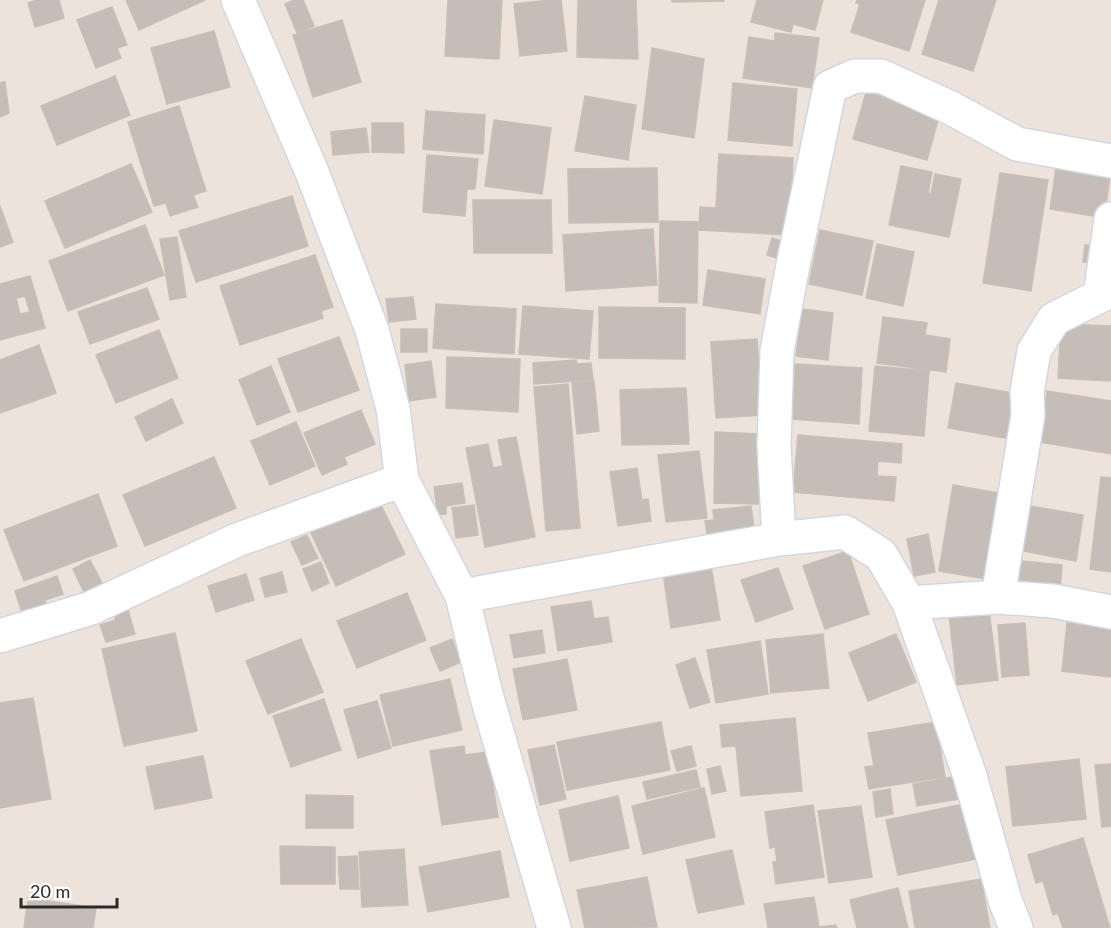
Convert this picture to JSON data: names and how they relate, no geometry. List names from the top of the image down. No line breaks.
{"scale_bar":"20 m"}
